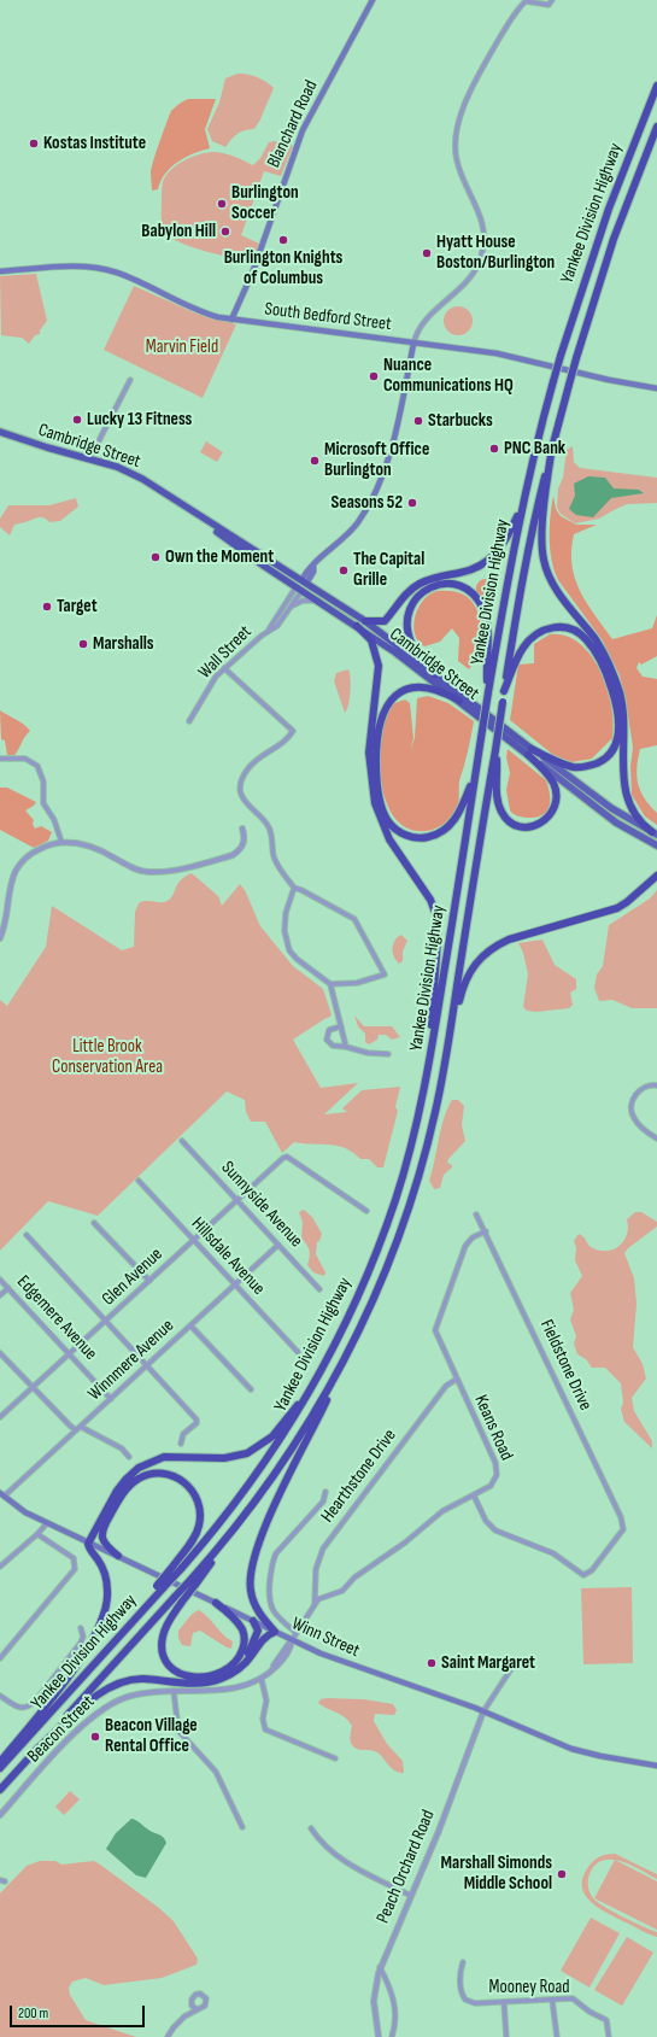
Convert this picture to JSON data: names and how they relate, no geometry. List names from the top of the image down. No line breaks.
{"streets":{"highway":["Yankee Division Highway","Cambridge Street"],"main road":["Blanchard Road","South Bedford Street","Winn Street"],"street":["Wall Street","Sunnyside Avenue","Hillsdale Avenue","Glen Avenue","Edgemere Avenue","Winnmere Avenue","Fieldstone Drive","Keans Road","Hearthstone Drive","Beacon Street","Peach Orchard Road","Mooney Road"]},"crossings":[["Blanchard Road","South Bedford Street"],["Cambridge Street","Wall Street"],["Sunnyside Avenue","Glen Avenue"],["Sunnyside Avenue","Winnmere Avenue"],["Hillsdale Avenue","Glen Avenue"],["Hillsdale Avenue","Winnmere Avenue"],["Glen Avenue","Edgemere Avenue"],["Edgemere Avenue","Winnmere Avenue"],["Winnmere Avenue","Winn Street"],["Fieldstone Drive","Keans Road"],["Keans Road","Hearthstone Drive"],["Winn Street","Beacon Street"],["Winn Street","Peach Orchard Road"]],"parks":["Marvin Field","Little Brook Conservation Area"],"places":["Kostas Institute","Burlington Soccer","Babylon Hill","Burlington Knights of Columbus","Hyatt House Boston/Burlington","Nuance Communications HQ","Lucky 13 Fitness","Starbucks","PNC Bank","Microsoft Office Burlington","Seasons 52","Own the Moment","The Capital Grille","Target","Marshalls","Saint Margaret","Beacon Village Rental Office","Marshall Simonds Middle School"],"scale_bar":"200 m"}
